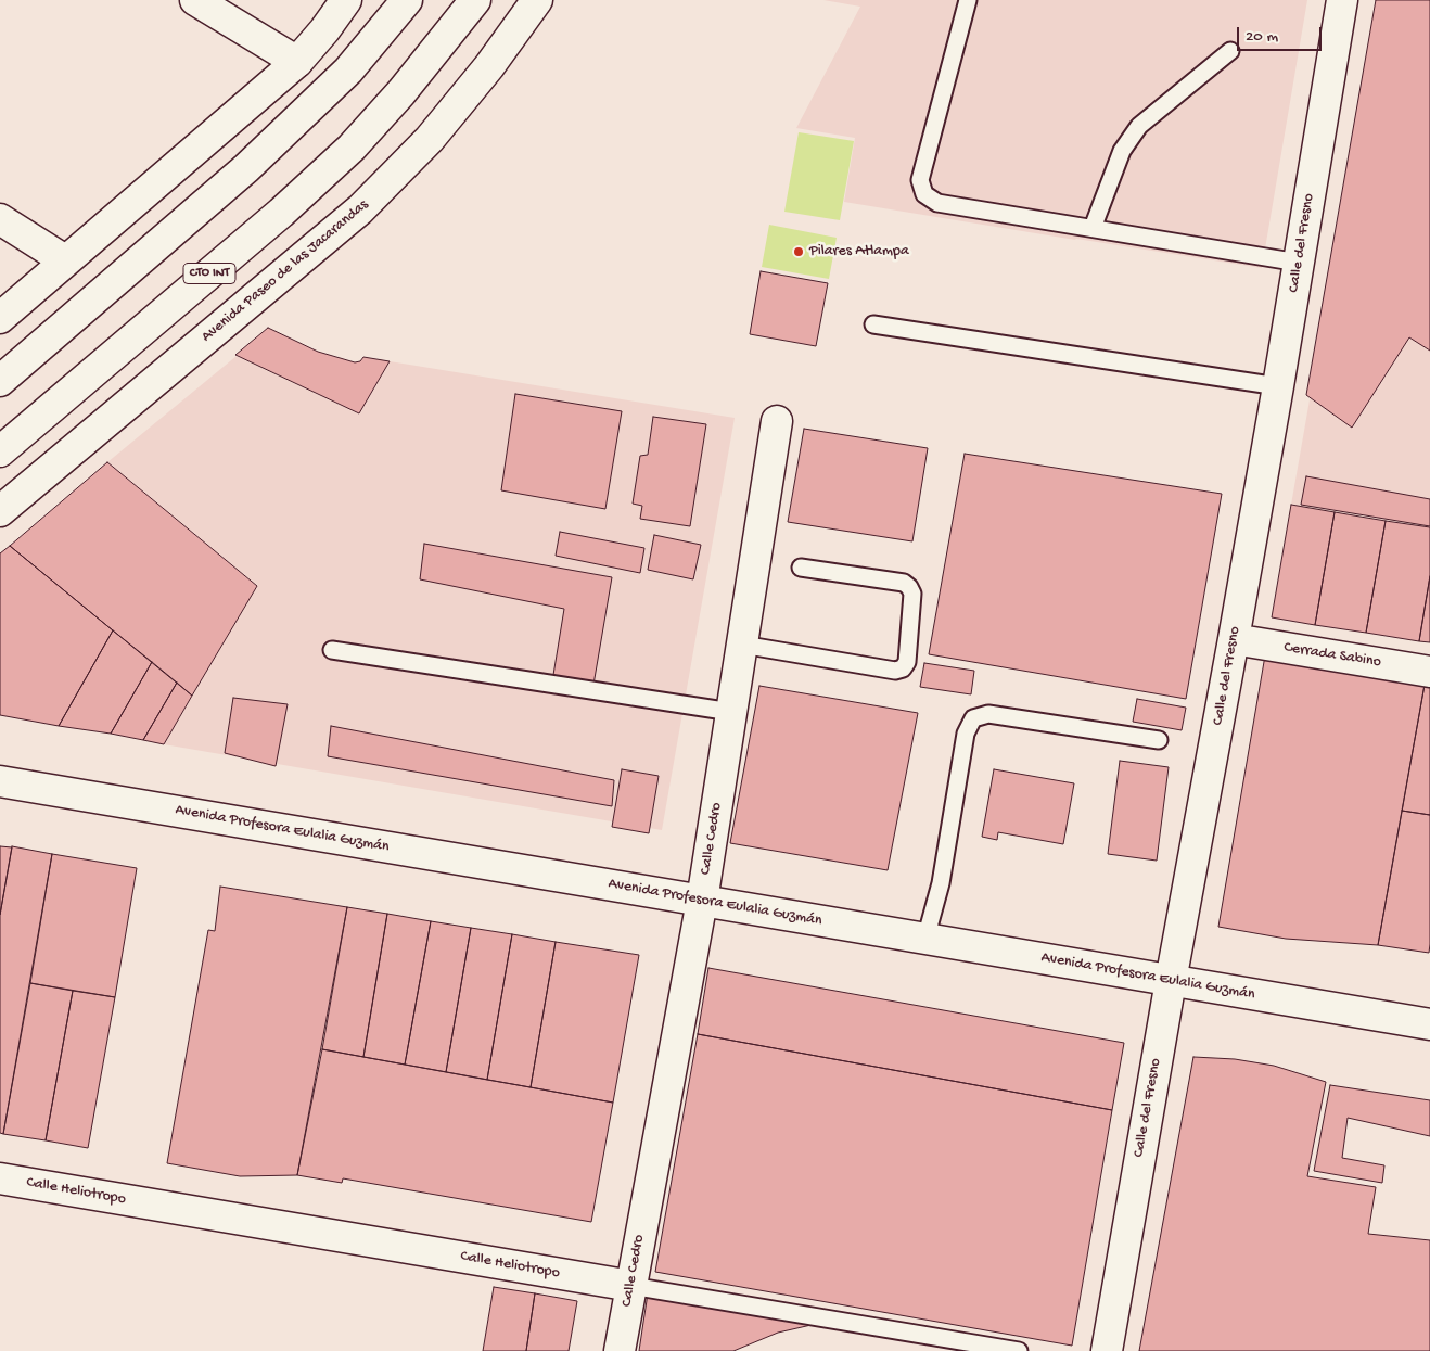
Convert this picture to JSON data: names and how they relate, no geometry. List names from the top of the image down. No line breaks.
{"streets":{"main road":["Calle del Fresno","Avenida Paseo de las Jacarandas","CTO INT","Cerrada Sabino","Avenida Profesora Eulalia Guzmán","Calle Cedro","Calle Heliotropo"]},"crossings":[["Calle del Fresno","Cerrada Sabino"],["Calle del Fresno","Avenida Profesora Eulalia Guzmán"],["Avenida Profesora Eulalia Guzmán","Calle Cedro"],["Calle Cedro","Calle Heliotropo"]],"places":["Pilares Atlampa"],"scale_bar":"20 m"}
